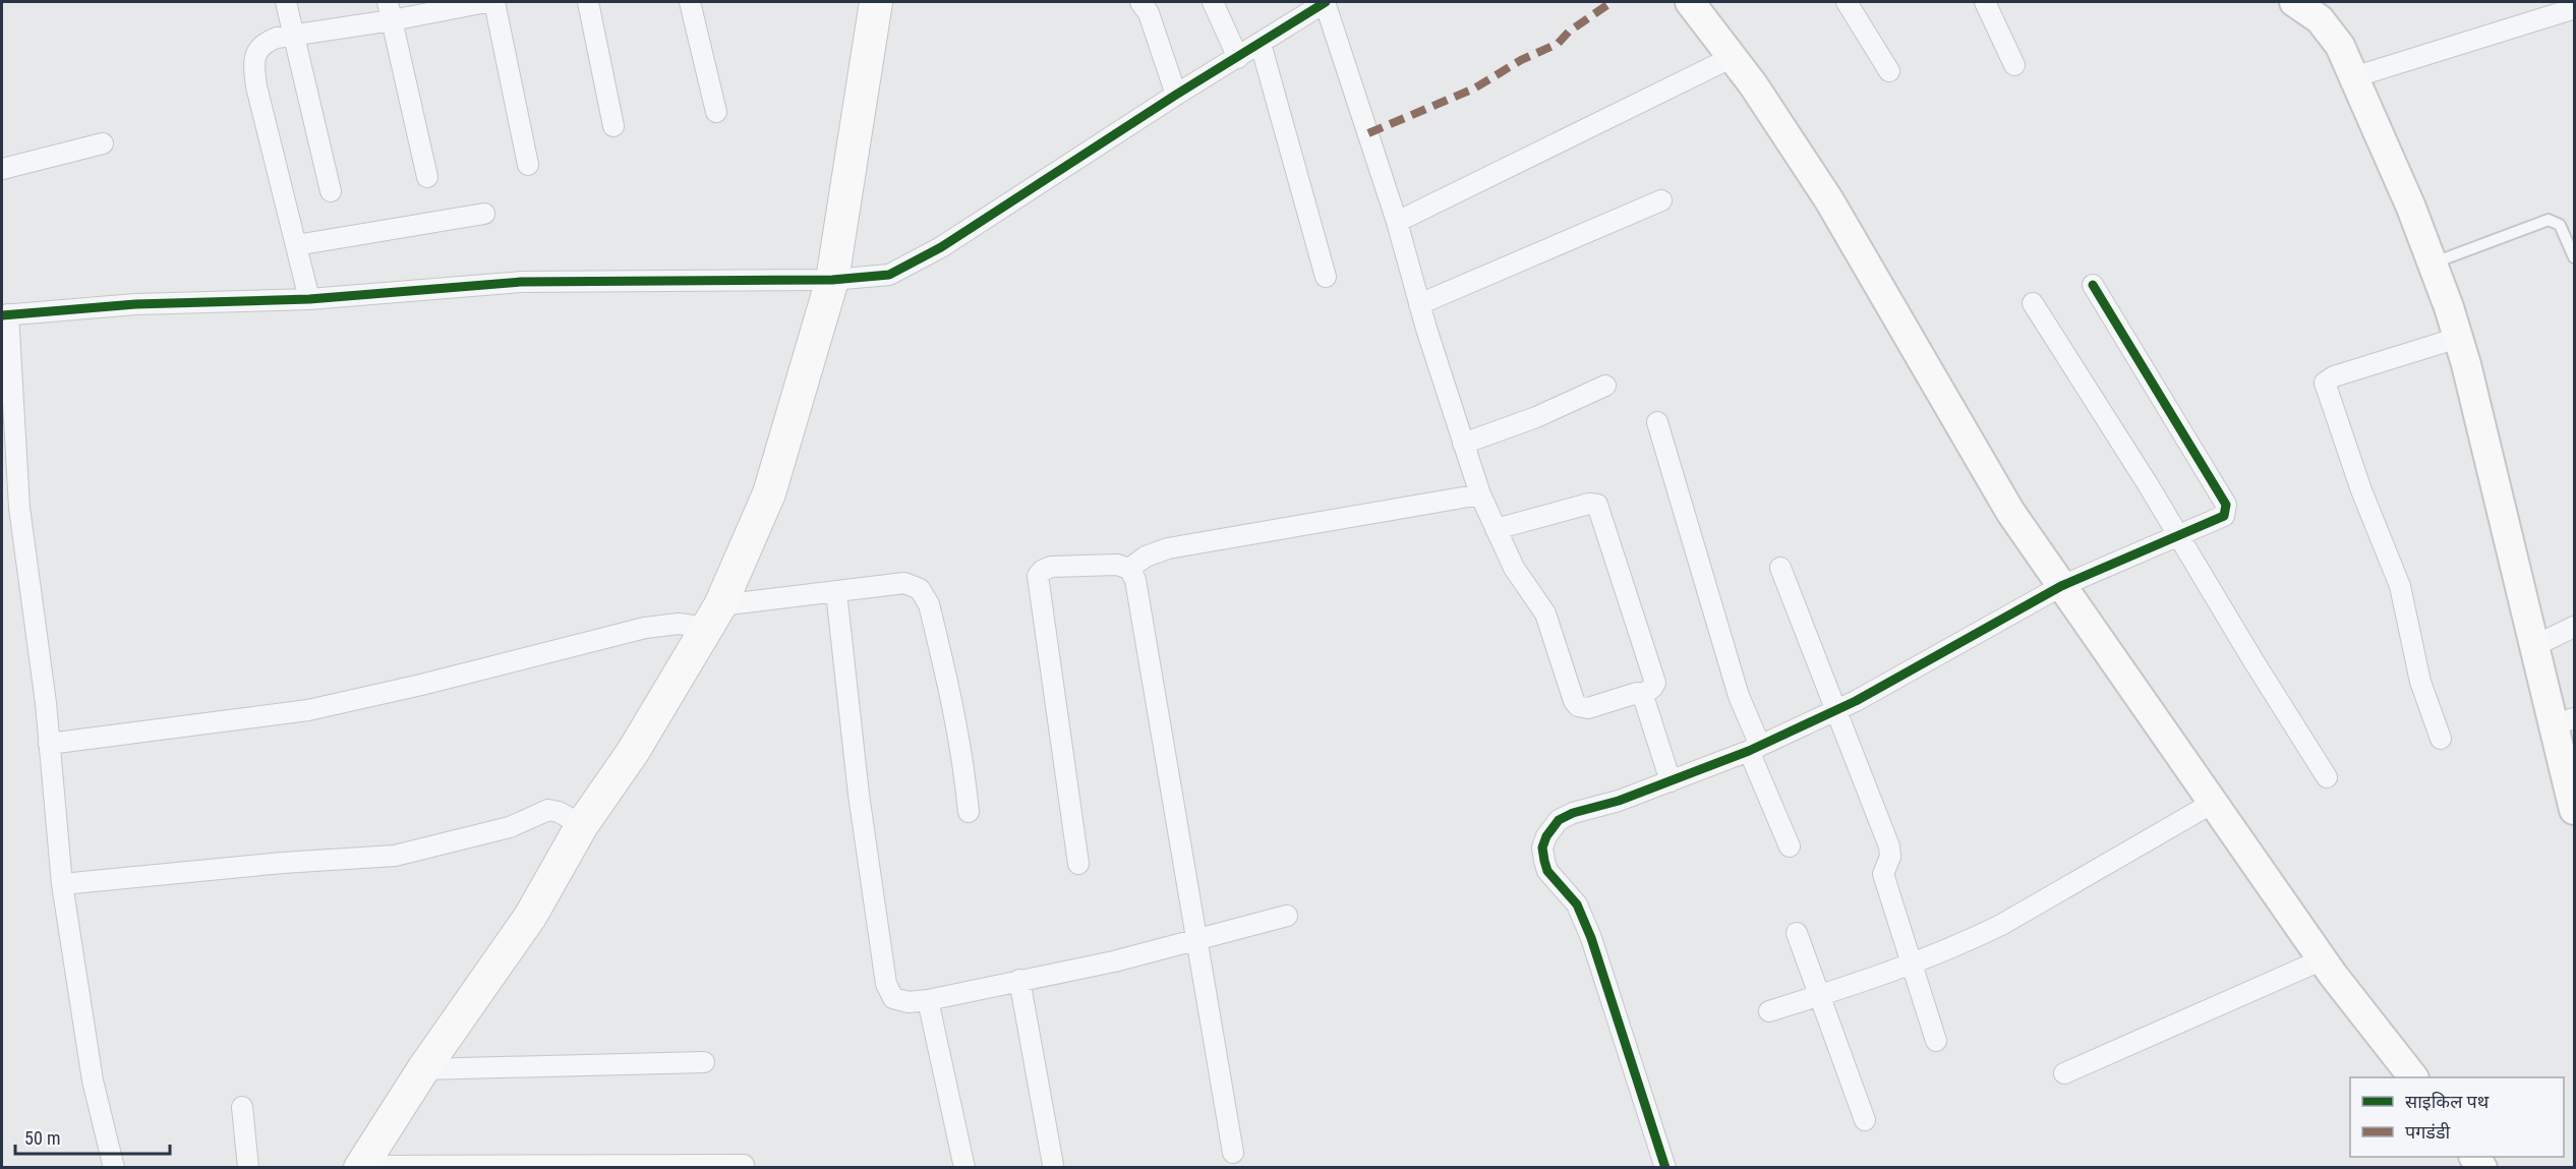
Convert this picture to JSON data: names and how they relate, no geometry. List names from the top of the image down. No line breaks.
{"legend":["साइकिल पथ","पगडंडी"],"scale_bar":"50 m"}
